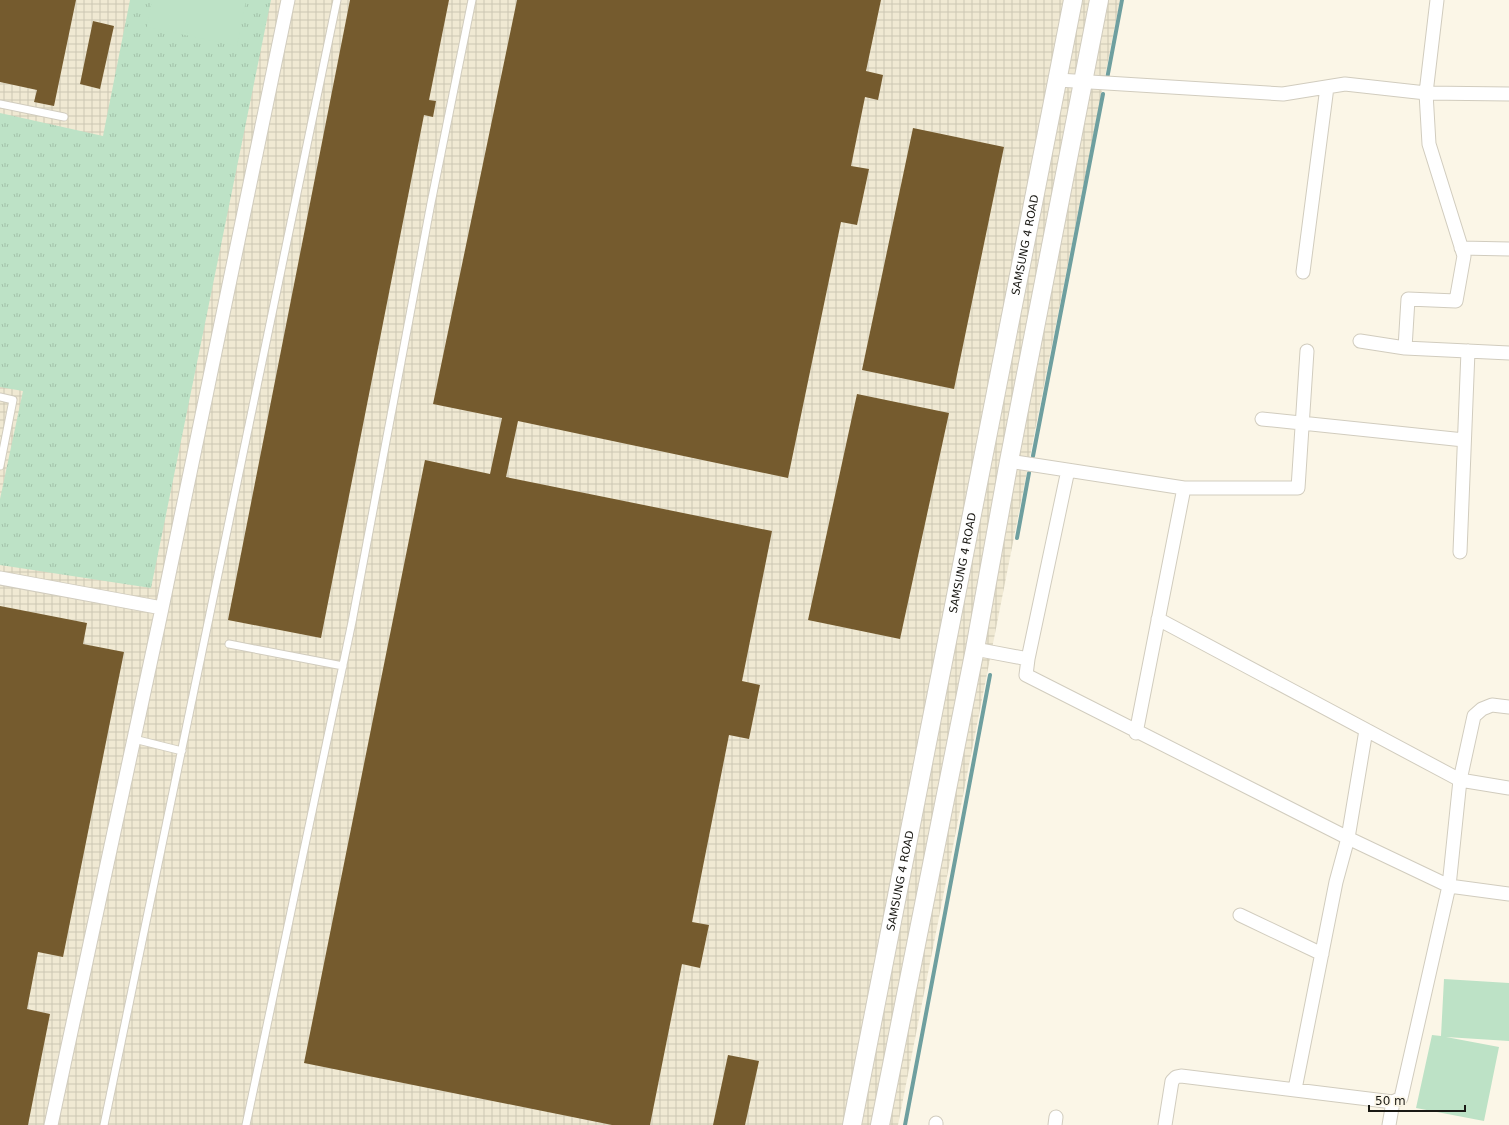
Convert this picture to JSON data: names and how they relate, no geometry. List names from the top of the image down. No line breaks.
{"streets":{"main road":["SAMSUNG 4 ROAD"]},"scale_bar":"50 m"}
